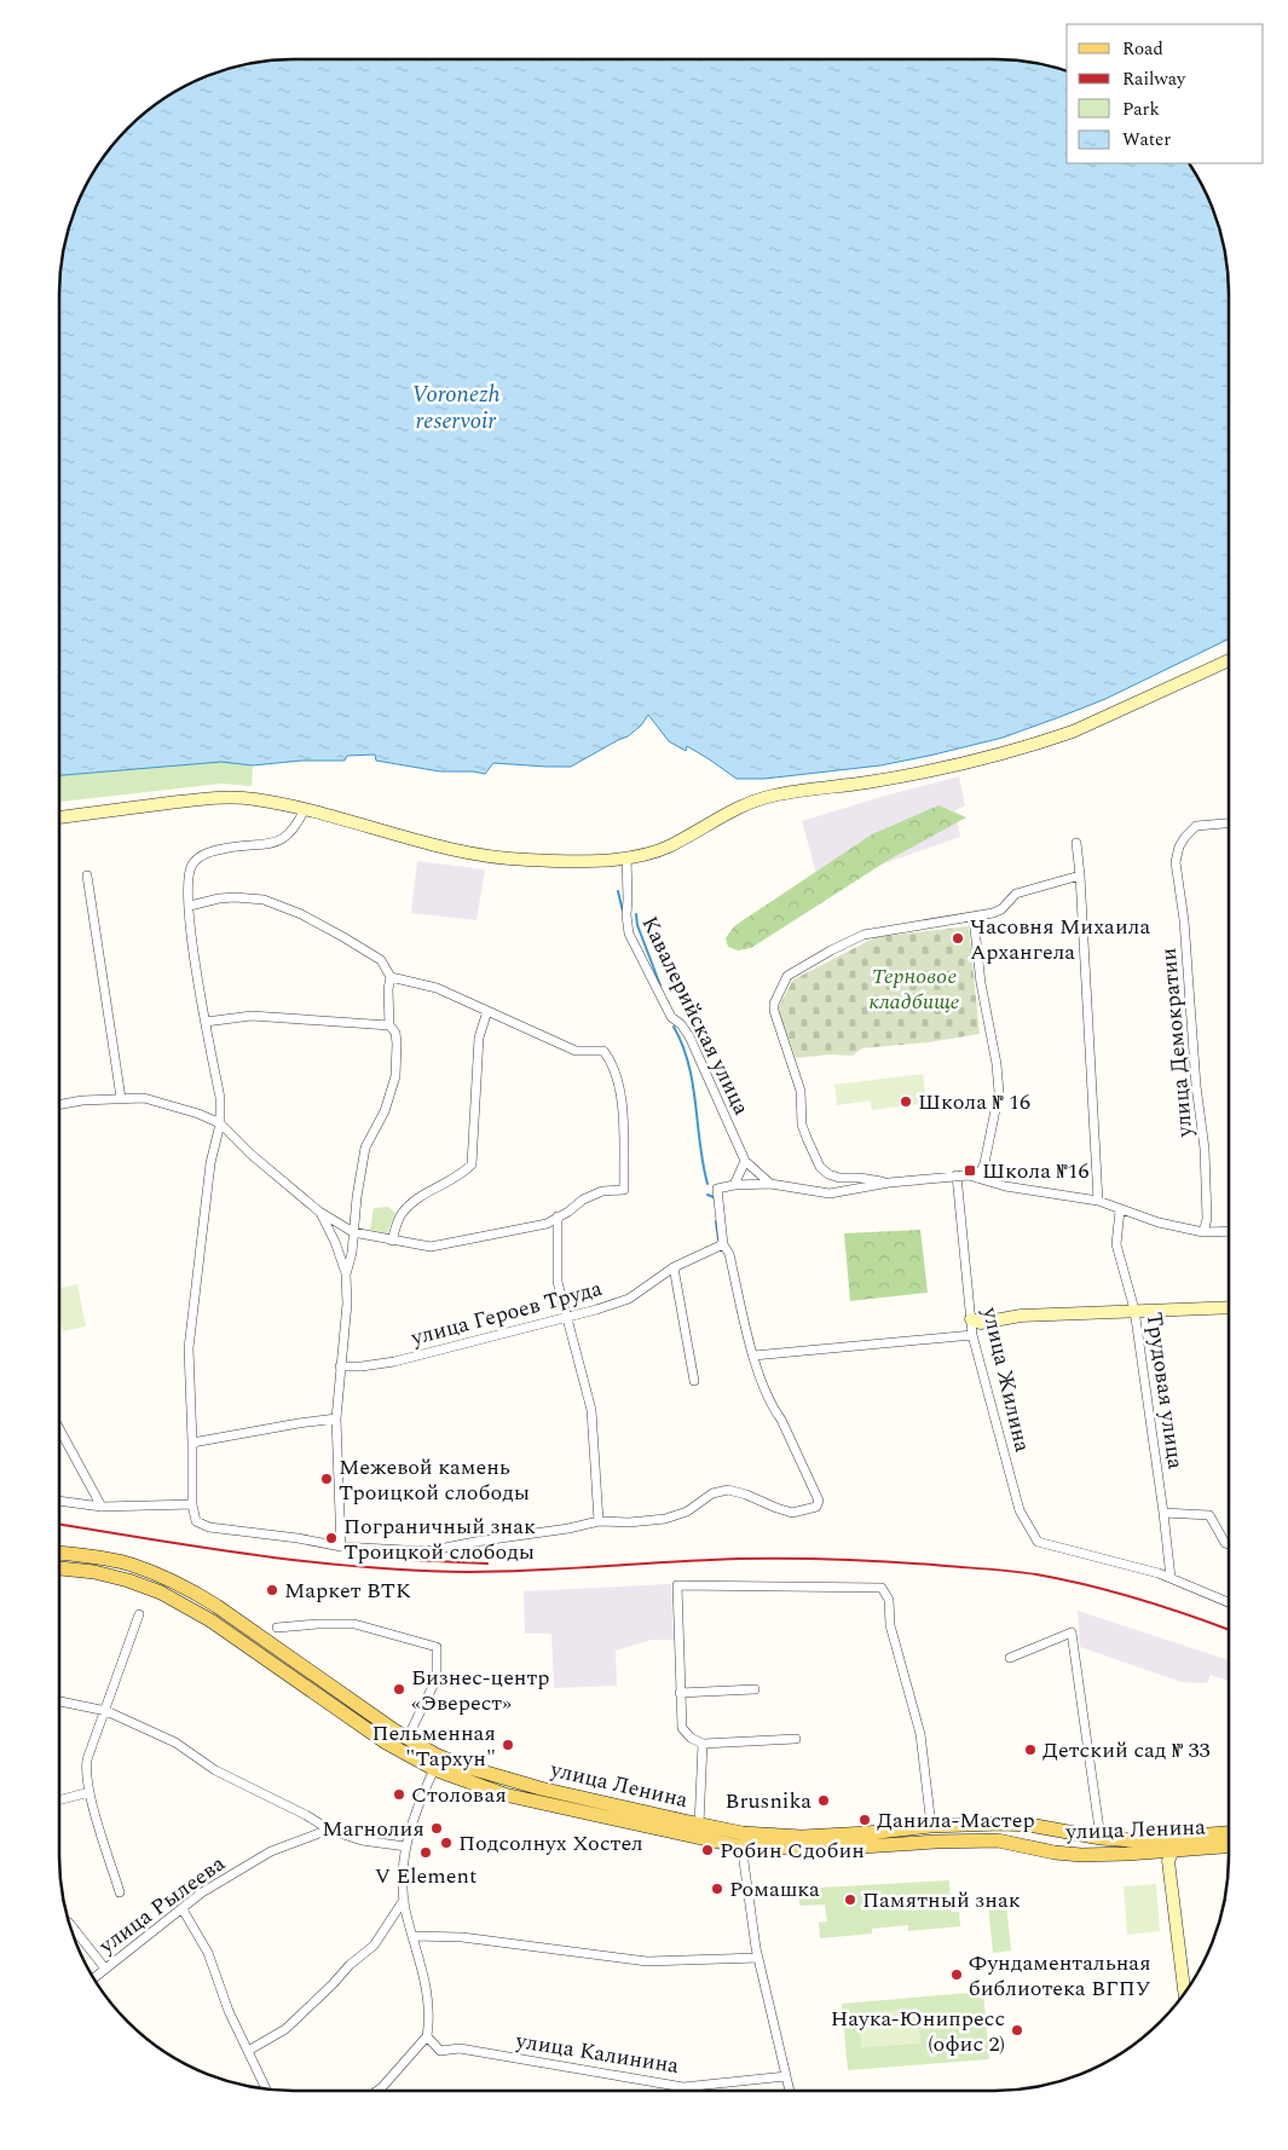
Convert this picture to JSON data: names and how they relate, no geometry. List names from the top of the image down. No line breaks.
{"streets":{"main road":["улица Ленина"],"street":["Кавалерийская улица","улица Демократии","улица Героев Труда","улица Жилина","Трудовая улица","улица Рылеева","улица Калинина"]},"crossings":[["улица Жилина","Трудовая улица"]],"water":["Voronezh reservoir"],"parks":["Терновое кладбище"],"places":{"other":["Часовня Михаила Архангела","Школа № 16","Межевой камень Троицкой слободы","Пограничный знак Троицкой слободы","Маркет ВТК","Бизнес-центр «Эверест»","Пельменная \"Тархун\"","Детский сад № 33","Столовая","Brusnika","Данила-Мастер","Магнолия","Подсолнух Хостел","Робин Сдобин","V Element","Ромашка","Памятный знак","Фундаментальная библиотека ВГПУ","Наука-Юнипресс (офис 2)"],"transit":["Школа №16"]},"legend":["Road","Railway","Park","Water"]}
